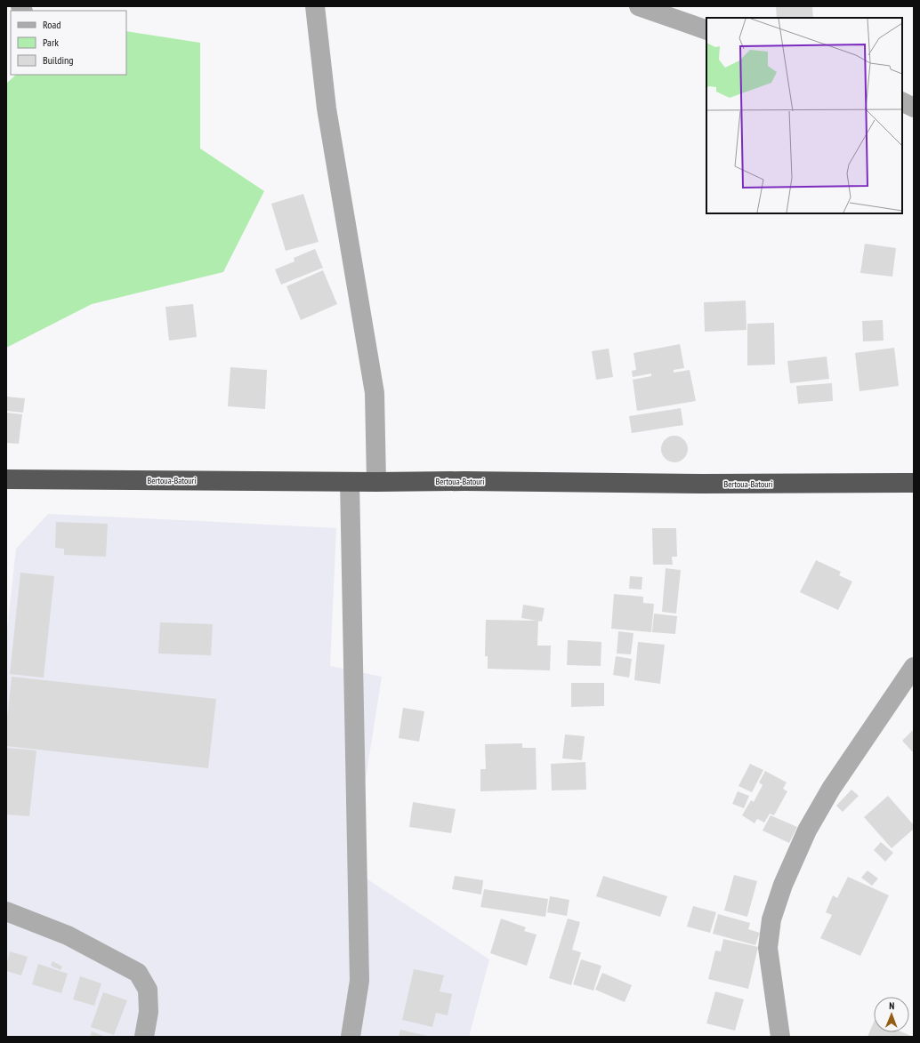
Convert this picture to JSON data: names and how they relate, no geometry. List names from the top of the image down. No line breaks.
{"streets":{"highway":["Bertoua-Batouri"]},"legend":["Road","Park","Building"],"north":"top"}
